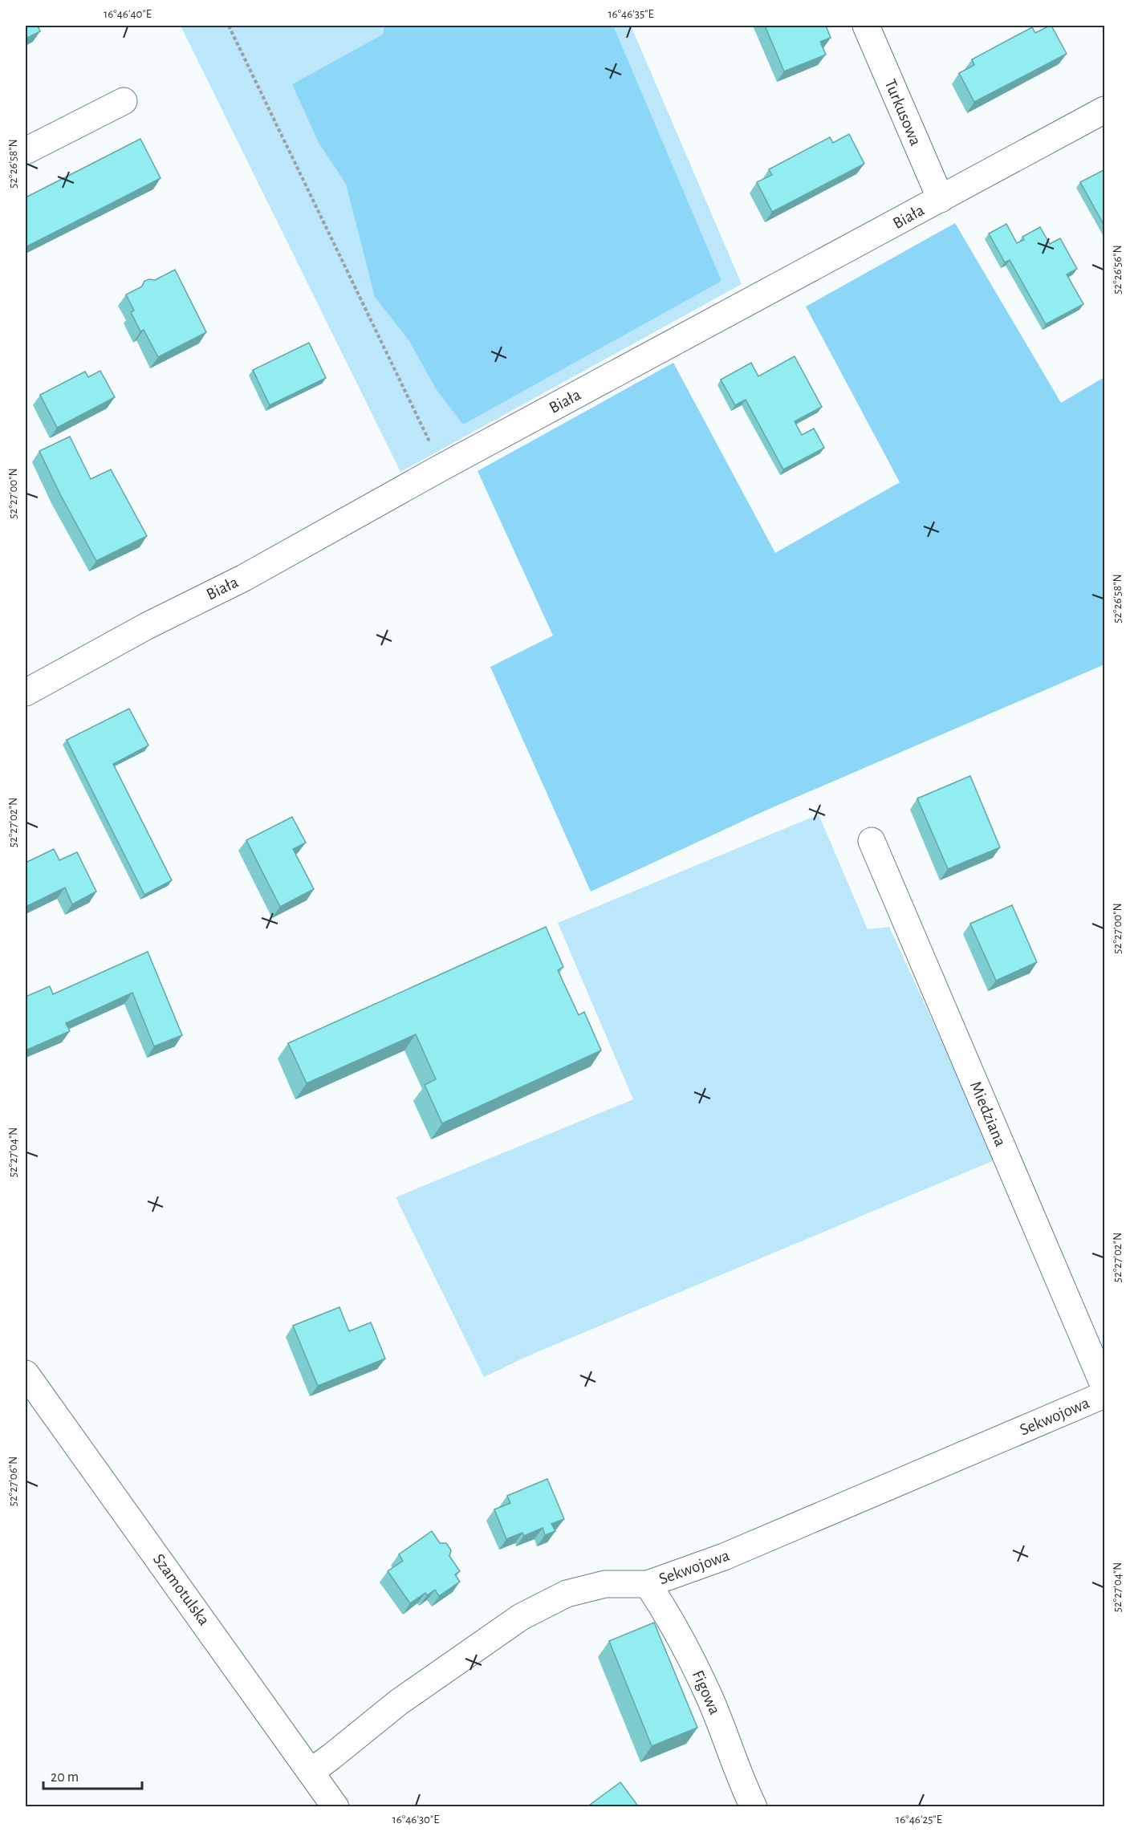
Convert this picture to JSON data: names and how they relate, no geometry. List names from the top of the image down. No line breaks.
{"streets":{"street":["Turkusowa","Biała","Miedziana","Sekwojowa","Szamotulska","Figowa"]},"crossings":[["Turkusowa","Biała"],["Sekwojowa","Szamotulska"],["Sekwojowa","Figowa"]],"scale_bar":"20 m","coordinates":["16°46'40\"E","16°46'35\"E","52°26'58\"N","52°26'56\"N","52°27'00\"N","52°27'02\"N","52°27'04\"N","52°27'06\"N","16°46'30\"E","16°46'25\"E"]}
